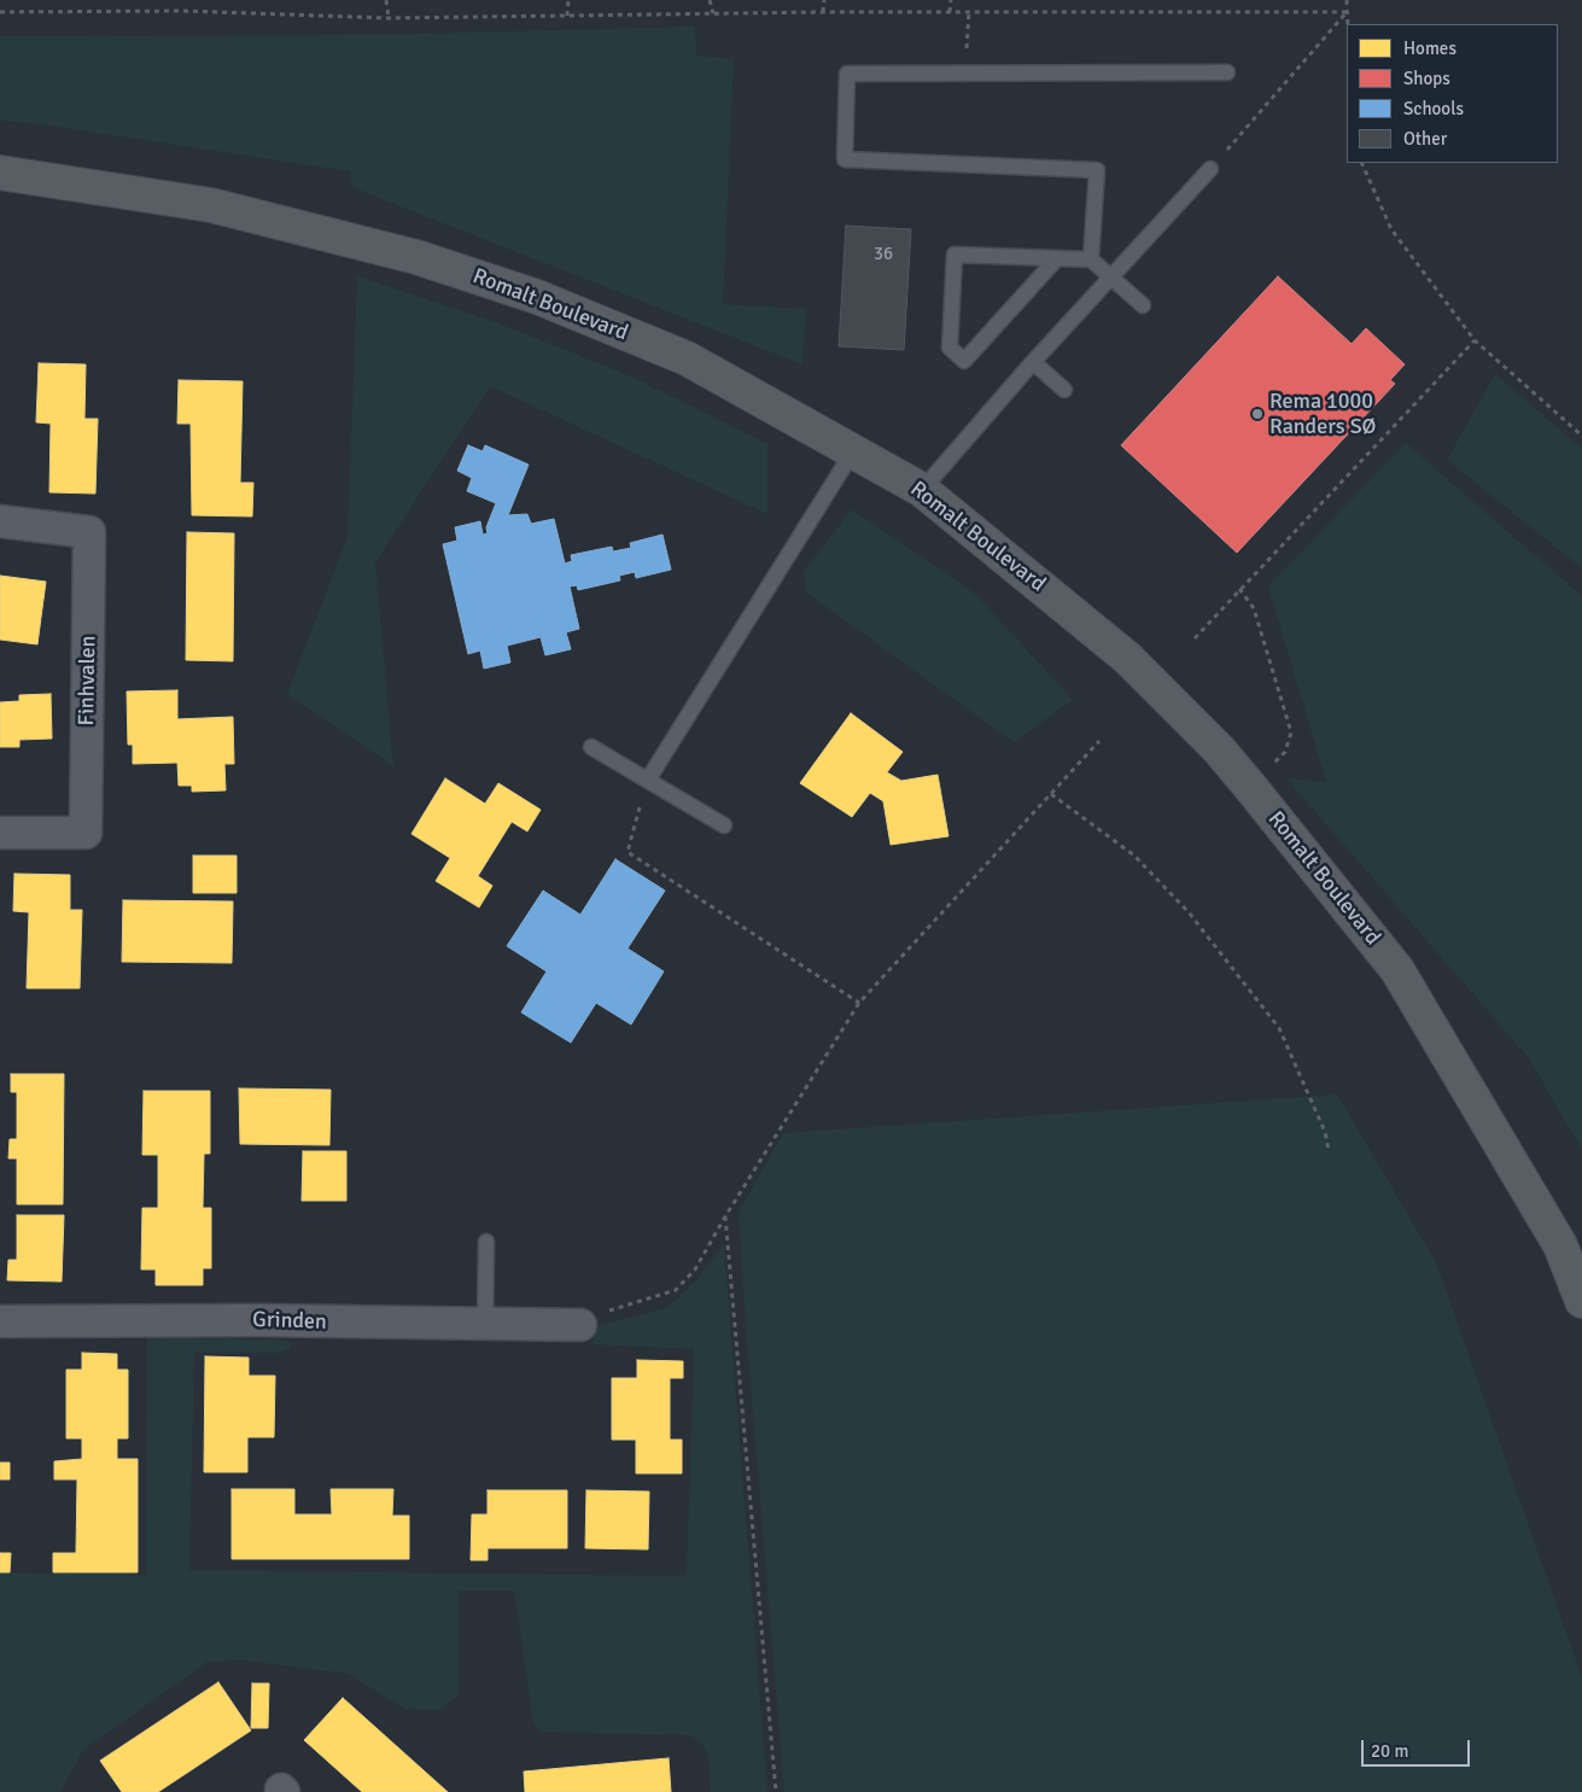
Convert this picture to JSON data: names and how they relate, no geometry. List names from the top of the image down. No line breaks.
{"streets":{"street":["Romalt Boulevard","Finhvalen","Grinden"]},"places":["Rema 1000 Randers SØ"],"house_numbers":["36"],"legend":["Homes","Shops","Schools","Other"],"scale_bar":"20 m"}
